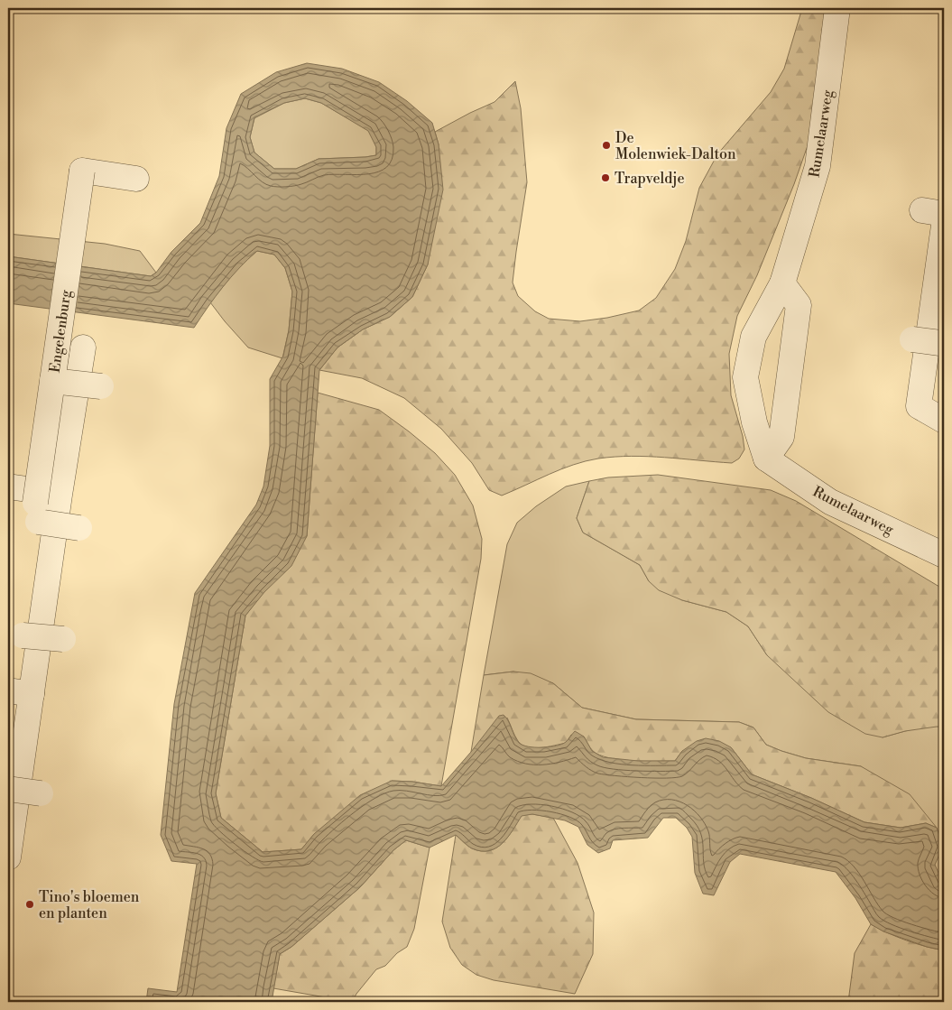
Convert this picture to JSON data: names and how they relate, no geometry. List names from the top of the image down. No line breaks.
{"streets":{"street":["Rumelaarweg","Engelenburg"]},"places":["De Molenwiek-Dalton","Trapveldje","Tino's bloemen en planten"]}
